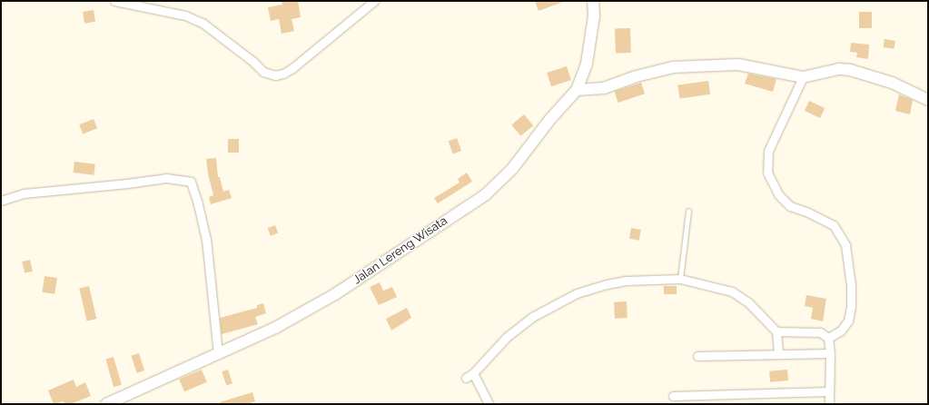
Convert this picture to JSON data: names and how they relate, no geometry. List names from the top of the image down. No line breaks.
{"streets":{"main road":["Jalan Lereng Wisata"]}}
